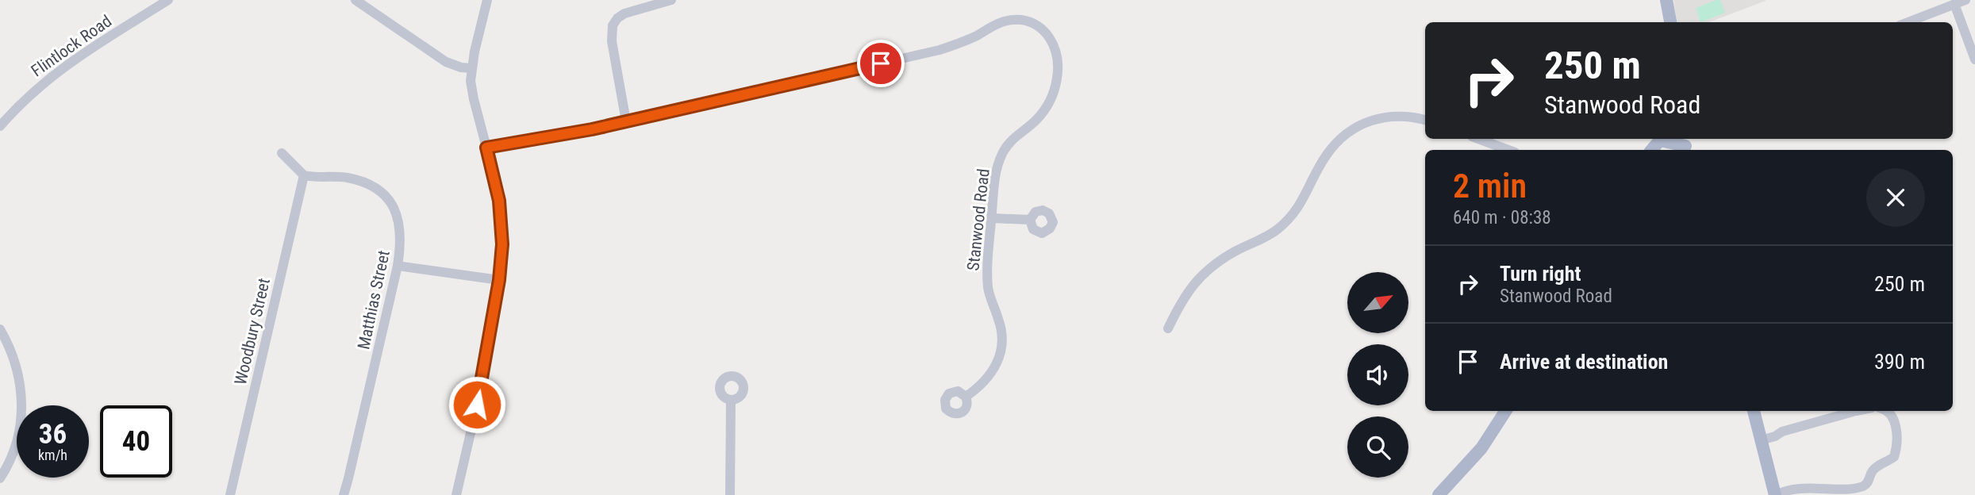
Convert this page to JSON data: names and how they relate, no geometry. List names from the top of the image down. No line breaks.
{"streets":{"street":["Flintlock Road","Stanwood Road","Matthias Street","Woodbury Street"]},"crossings":[["Matthias Street","Woodbury Street"]],"north":"top right","page":{"turn":["250 m","Stanwood Road"],"heading":["2 min","640 m · 08:38"],"list":[{"name":"Turn right","note":"Stanwood Road","value":"250 m"},{"name":"Arrive at destination","value":"390 m"}],"speed":"36 km/h","limit":"40"}}
